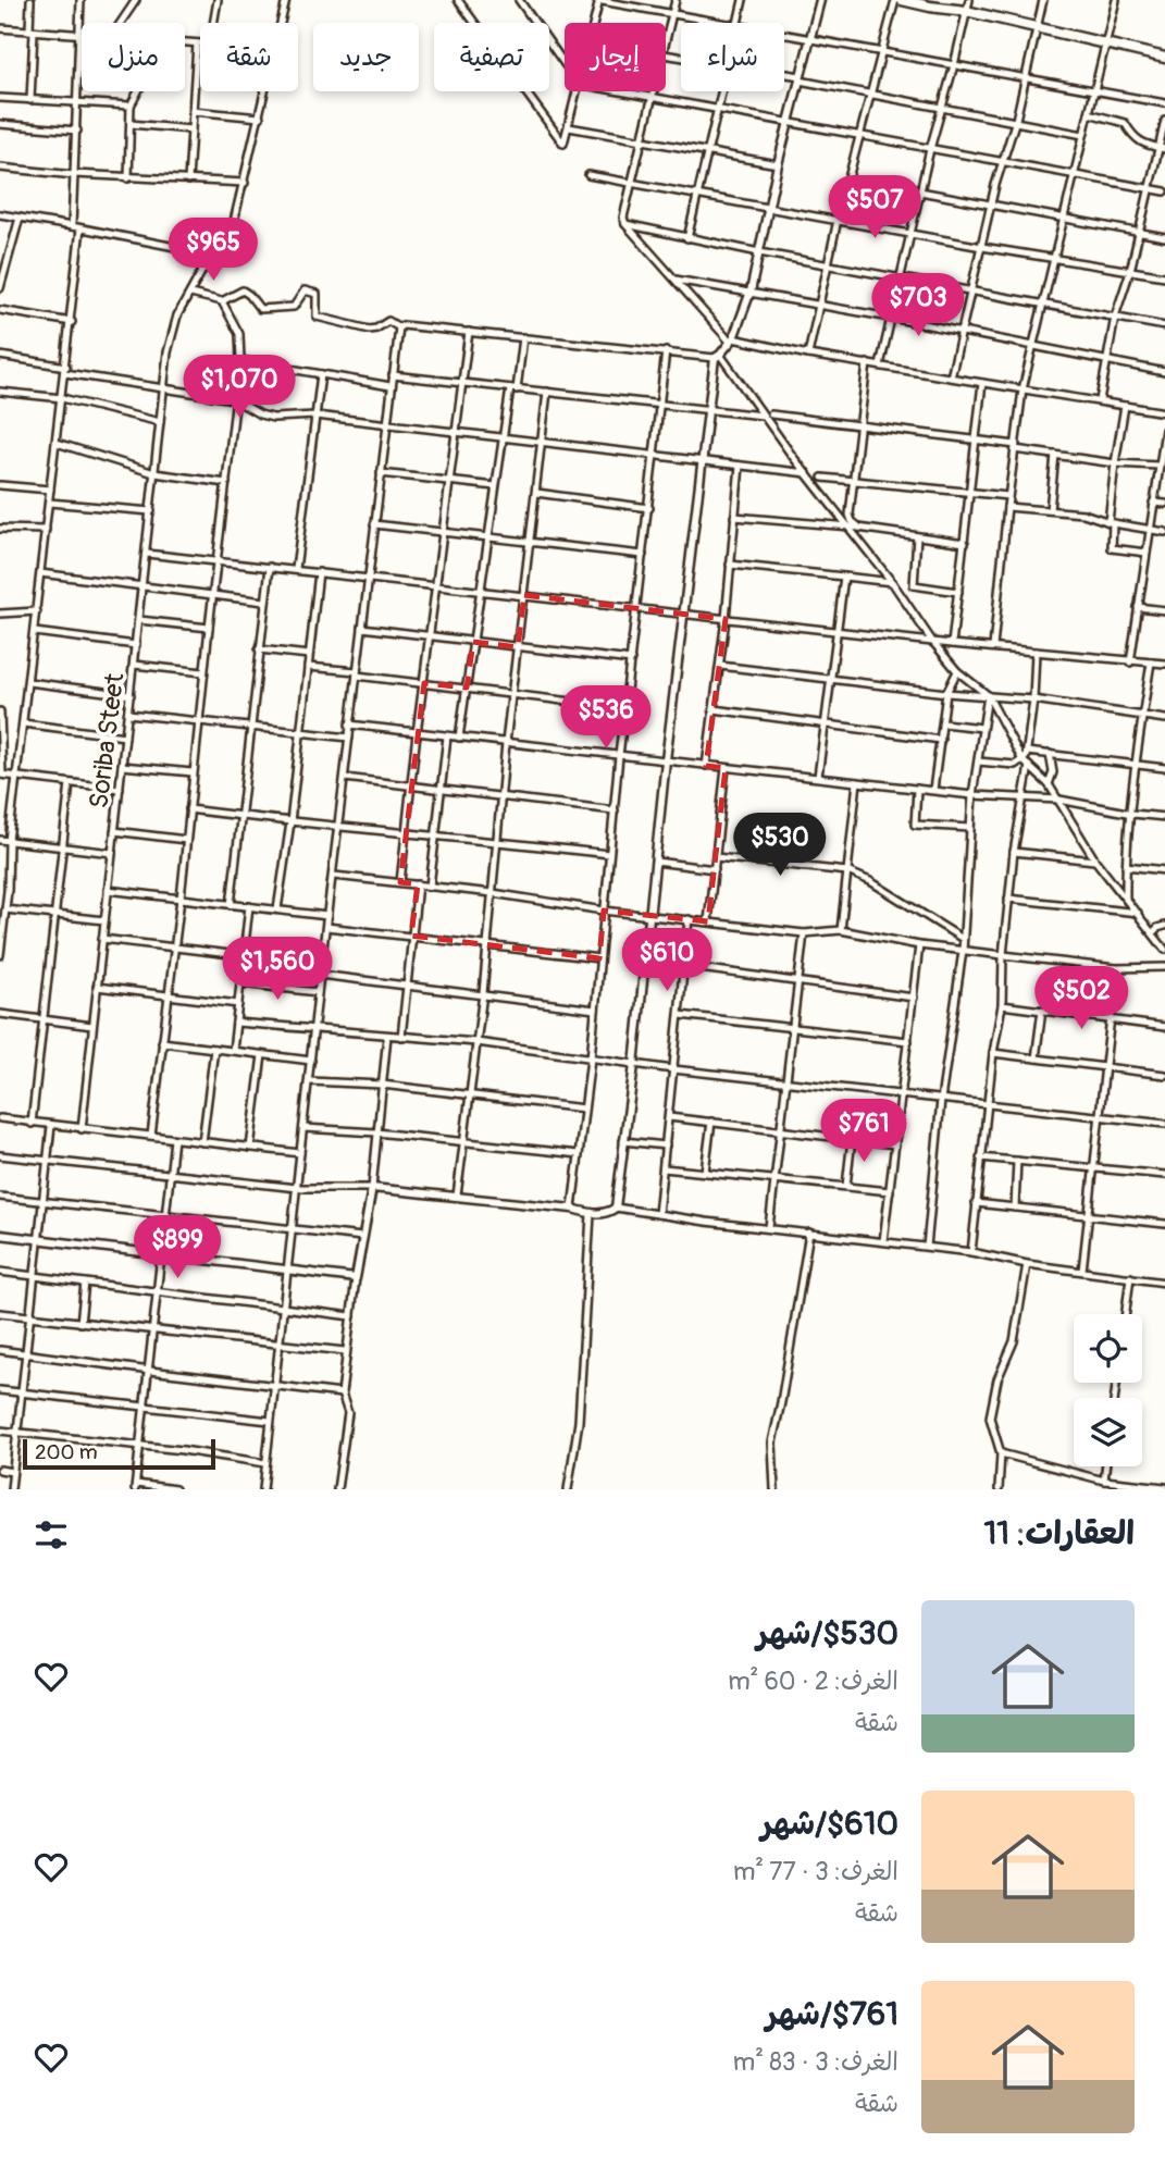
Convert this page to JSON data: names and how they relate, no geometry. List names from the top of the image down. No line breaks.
{"streets":{"street":["Soriba Steet"]},"scale_bar":"200 m","page":{"chip":["شراء","إيجار","تصفية","جديد","شقة","منزل"],"price":["$507","$965","$703","$1,070","$536","$530","$610","$1,560","$502","$761","$899"],"scale":"200 m","heading":"العقارات: 11","list":[{"name":"$530/شهر","note":"الغرف: 2 · 60 m² · شقة"},{"name":"$610/شهر","note":"الغرف: 3 · 77 m² · شقة"},{"name":"$761/شهر","note":"الغرف: 3 · 83 m² · شقة"}]}}
